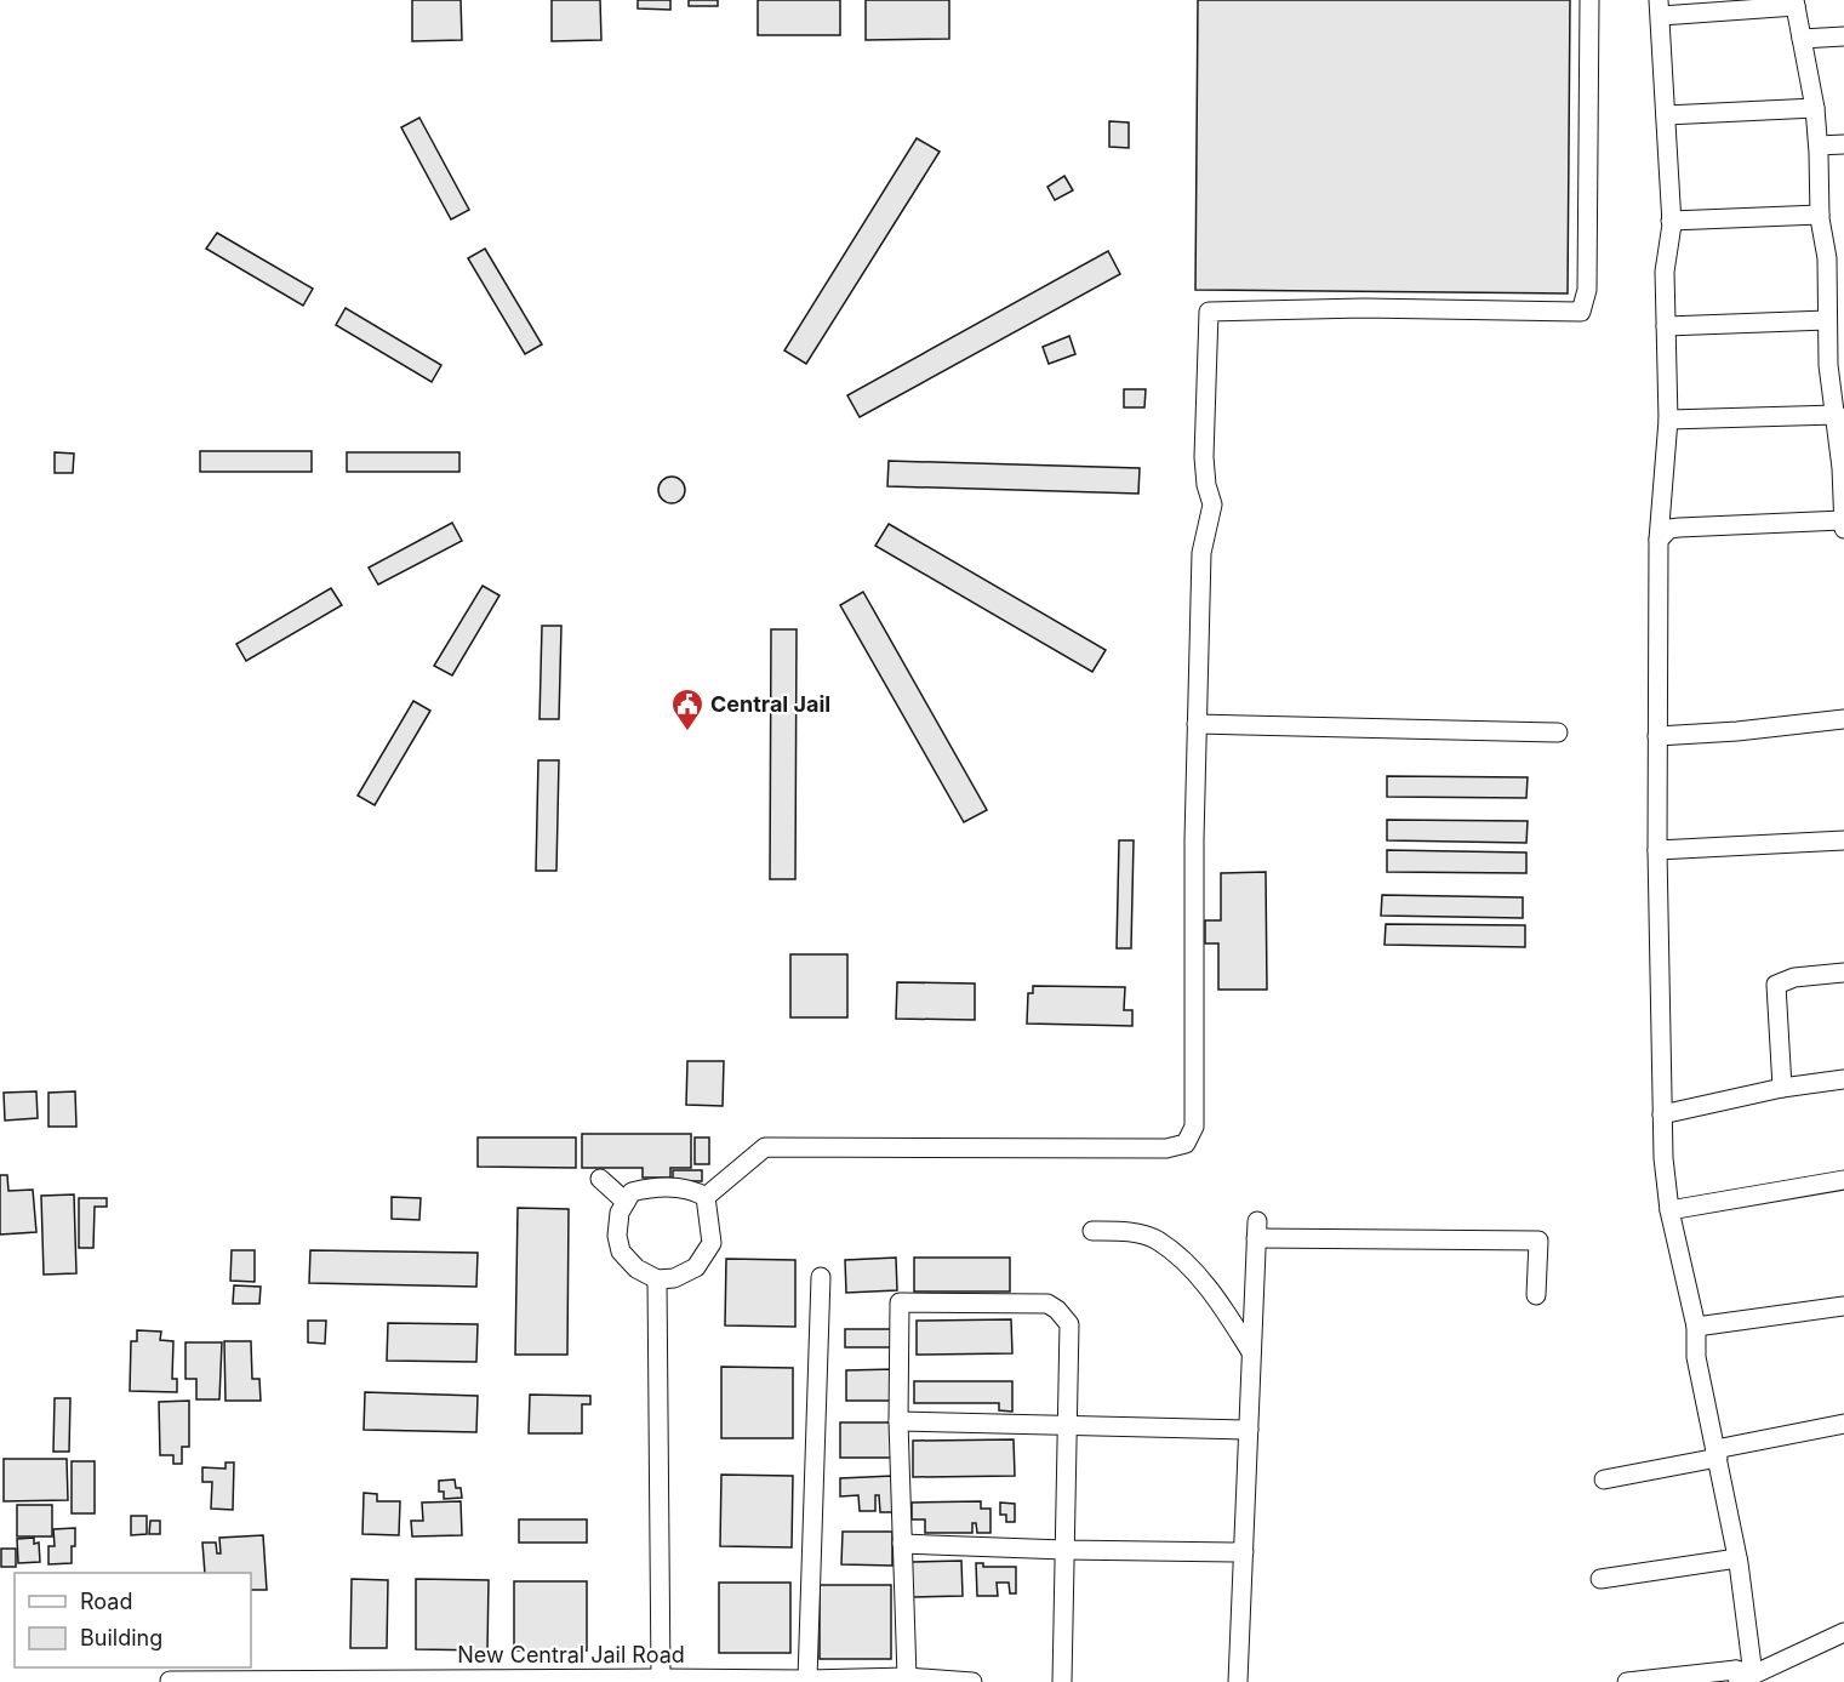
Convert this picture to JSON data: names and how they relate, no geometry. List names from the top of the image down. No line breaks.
{"streets":{"street":["New Central Jail Road"]},"places":{"public building":["Central Jail"]},"legend":["Road","Building"]}
